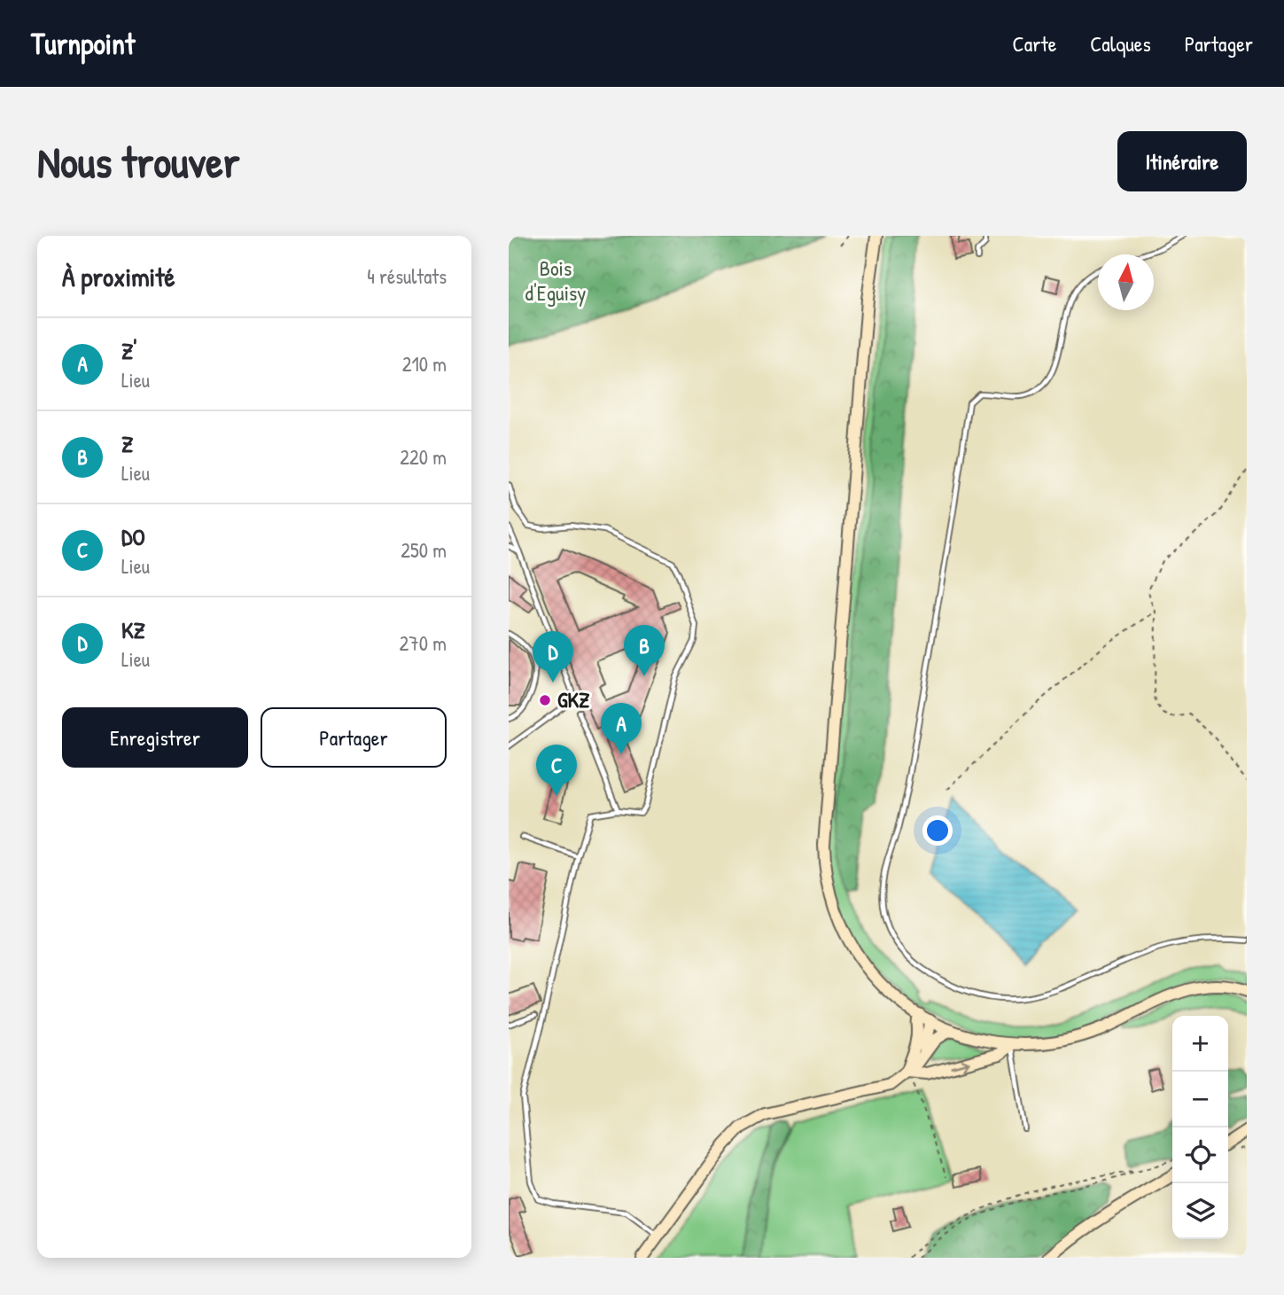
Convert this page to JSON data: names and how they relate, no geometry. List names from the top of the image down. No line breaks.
{"parks":["Bois d'Eguisy"],"places":["GKZ"],"north":"top","page":{"header":"Turnpoint","nav":["Carte","Calques","Partager"],"buttons":["Itinéraire",["Enregistrer","Partager"]],"title":"Nous trouver","heading":["À proximité","4 résultats"],"list":[{"mark":"A","name":"Z'","note":"Lieu","value":"210 m"},{"mark":"B","name":"Z","note":"Lieu","value":"220 m"},{"mark":"C","name":"DO","note":"Lieu","value":"250 m"},{"mark":"D","name":"KZ","note":"Lieu","value":"270 m"}],"pins":["B","D","A","C"],"map_buttons":["+","−"]}}
